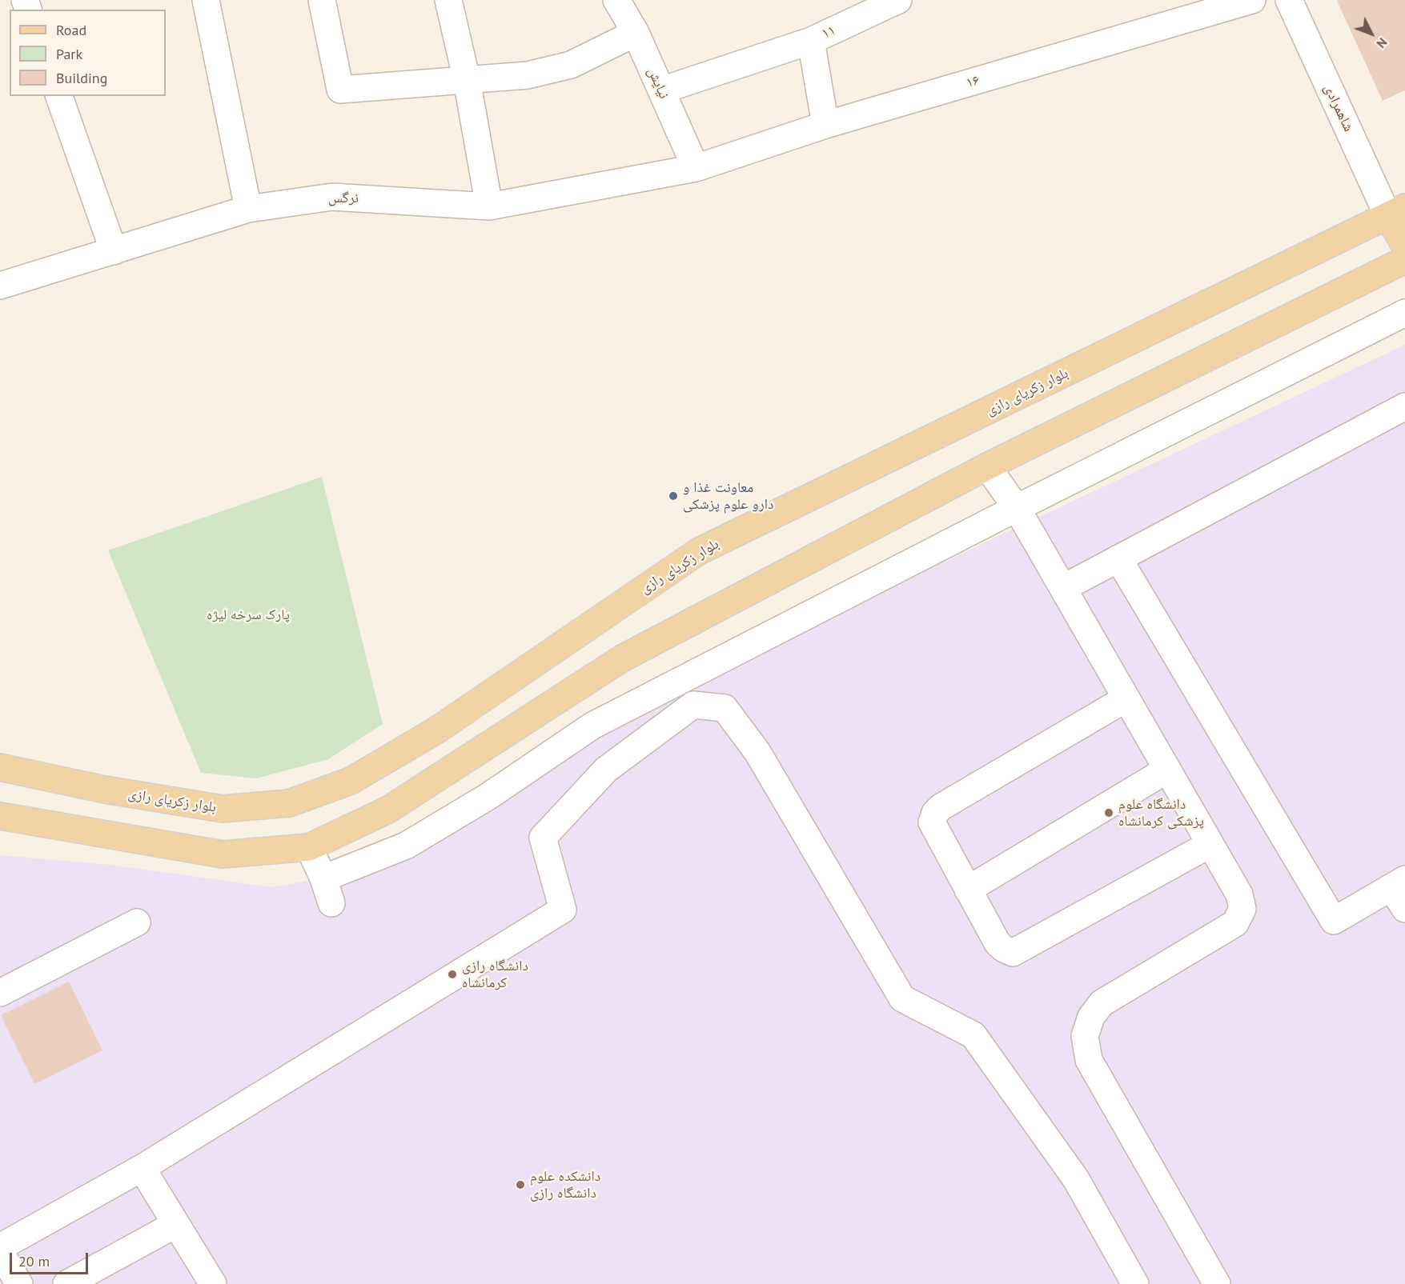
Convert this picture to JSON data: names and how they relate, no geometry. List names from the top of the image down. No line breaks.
{"streets":{"main road":["بلوار زکریای رازی"],"street":["۱۱","۱۶","نیایش","شاهمرادی","نرگس"]},"crossings":[["۱۱","۱۶"],["۱۶","نیایش"],["۱۶","نرگس"],["نیایش","نرگس"],["شاهمرادی","بلوار زکریای رازی"]],"parks":["پارک سرخه لیژه"],"places":["معاونت غذا و دارو علوم پزشکی","دانشگاه علوم پزشکی کرمانشاه","دانشگاه رازی کرمانشاه","دانشکده علوم دانشگاه رازی"],"legend":["Road","Park","Building"],"scale_bar":"20 m","north":"bottom right"}
